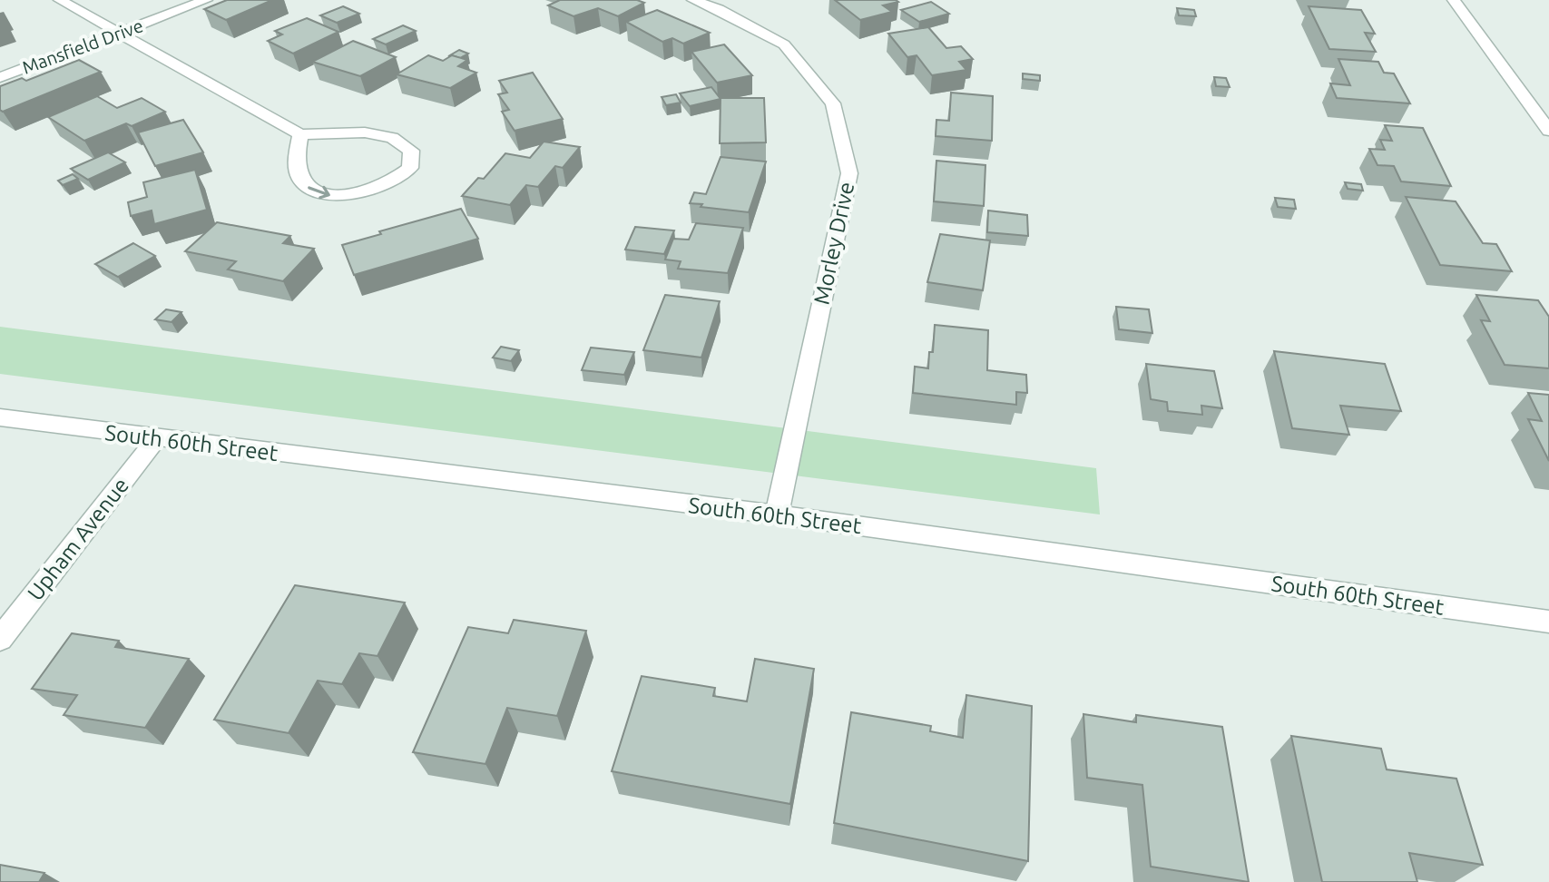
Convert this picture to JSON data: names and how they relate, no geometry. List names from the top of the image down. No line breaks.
{"streets":{"street":["Mansfield Drive","Morley Drive","South 60th Street","Upham Avenue"]},"crossings":[["Morley Drive","South 60th Street"],["South 60th Street","Upham Avenue"]]}
